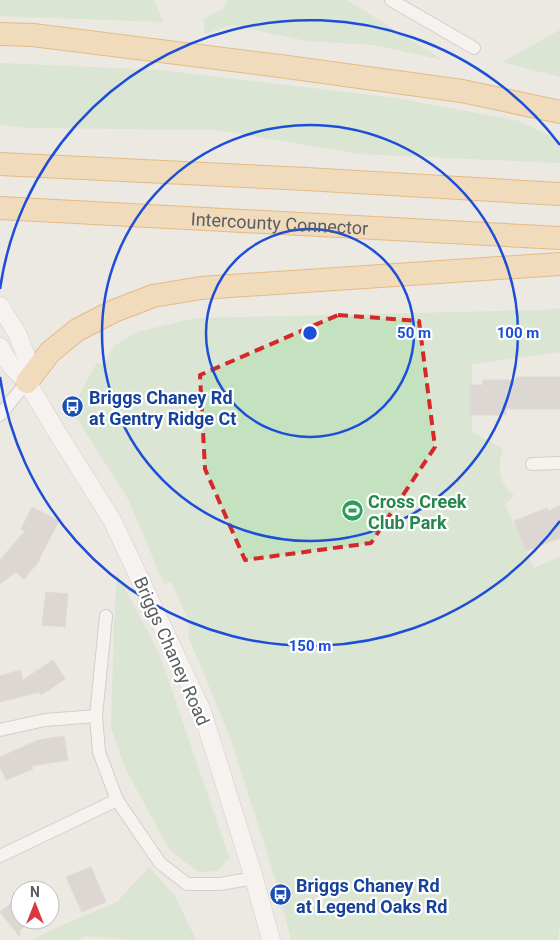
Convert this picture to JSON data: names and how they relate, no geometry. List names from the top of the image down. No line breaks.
{"streets":{"highway":["Intercounty Connector"],"main road":["Briggs Chaney Road"]},"places":{"bus stop":["Briggs Chaney Rd at Gentry Ridge Ct","Briggs Chaney Rd at Legend Oaks Rd"],"sports":["Cross Creek Club Park"]},"north":"top","rings":["50 m","100 m","150 m"]}
